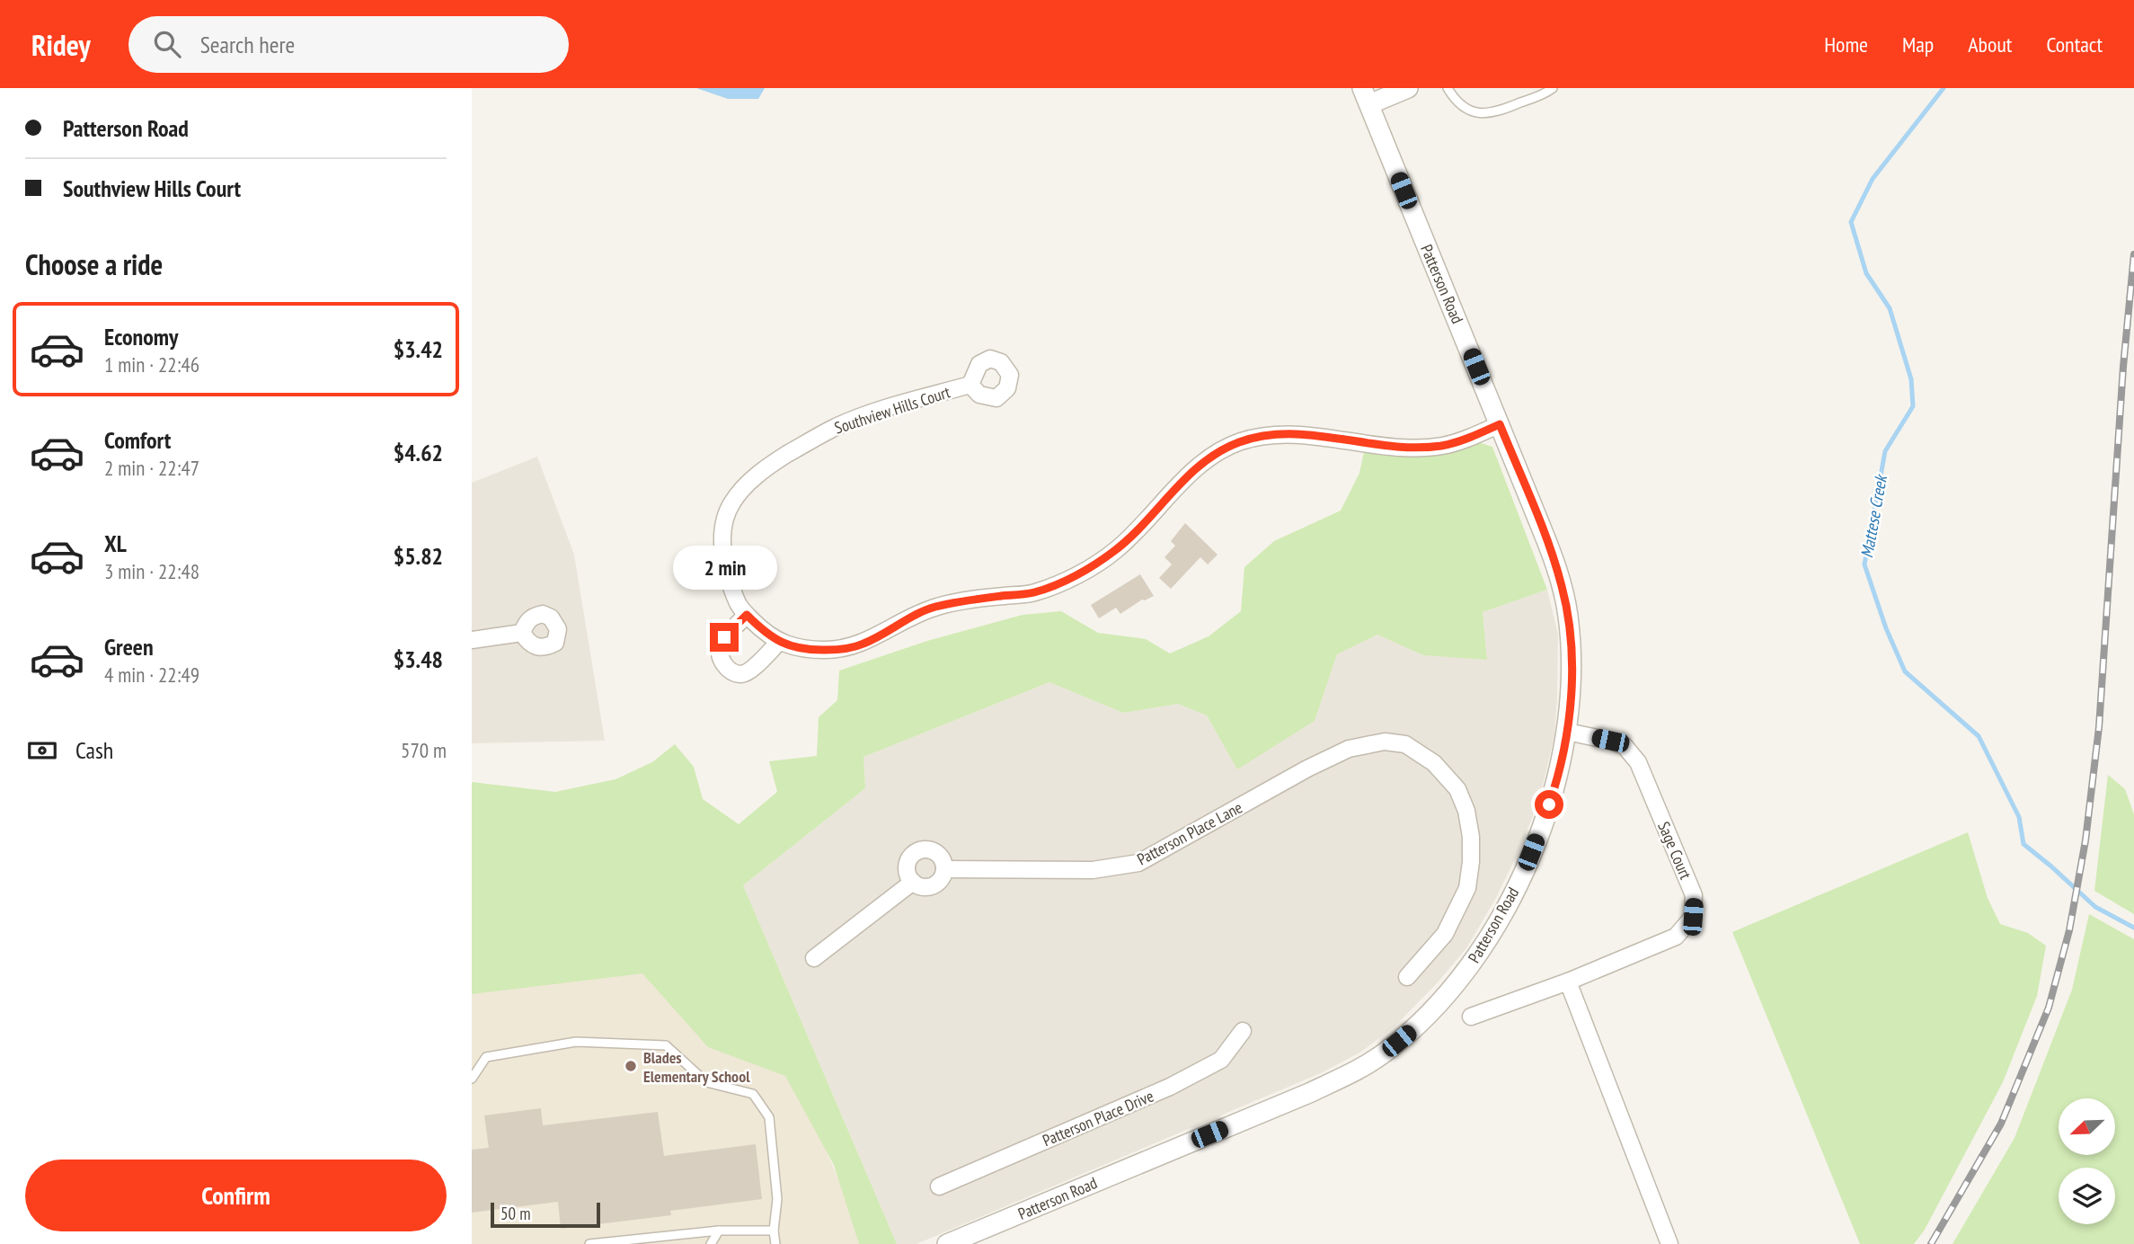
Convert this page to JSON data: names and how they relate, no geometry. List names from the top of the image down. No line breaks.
{"streets":{"street":["Patterson Road","Southview Hills Court","Patterson Place Lane","Sage Court","Patterson Place Drive"]},"crossings":[["Patterson Road","Southview Hills Court"],["Patterson Road","Sage Court"]],"water":["Mattese Creek"],"places":["Blades Elementary School"],"scale_bar":"50 m","north":"bottom left","page":{"header":"Ridey","search":"Search here","nav":["Home","Map","About","Contact"],"banner":["Patterson Road","Southview Hills Court"],"heading":"Choose a ride","list":[{"name":"Economy","note":"1 min · 22:46","value":"$3.42"},{"name":"Comfort","note":"2 min · 22:47","value":"$4.62"},{"name":"XL","note":"3 min · 22:48","value":"$5.82"},{"name":"Green","note":"4 min · 22:49","value":"$3.48"}],"bubble":"2 min","pay":["Cash","570 m"],"buttons":"Confirm","scale":"50 m"}}
